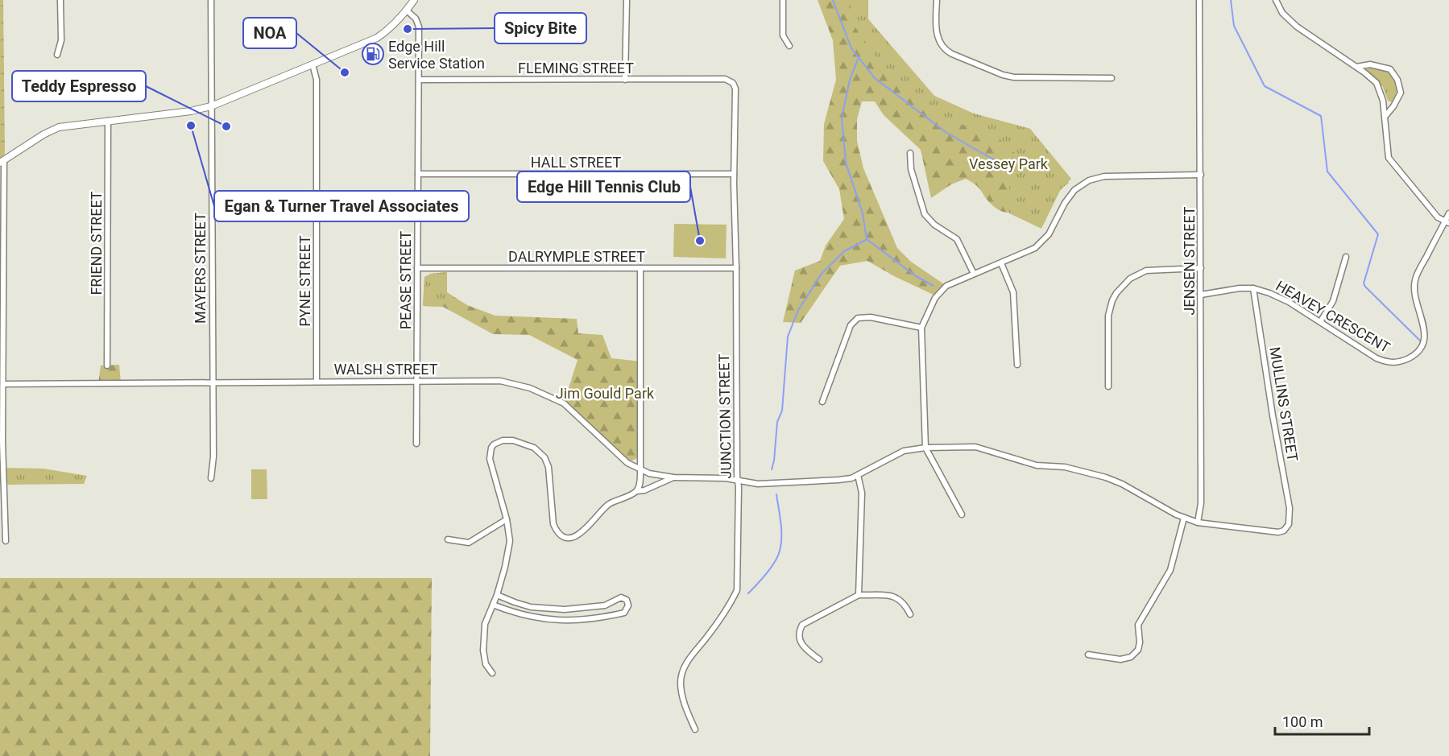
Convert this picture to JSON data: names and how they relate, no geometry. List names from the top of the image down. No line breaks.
{"streets":{"street":["FLEMING STREET","HALL STREET","FRIEND STREET","DALRYMPLE STREET","JENSEN STREET","MAYERS STREET","PEASE STREET","PYNE STREET","HEAVEY CRESCENT","WALSH STREET","MULLINS STREET","JUNCTION STREET"]},"crossings":[["FLEMING STREET","PEASE STREET"],["FLEMING STREET","JUNCTION STREET"],["HALL STREET","PEASE STREET"],["HALL STREET","JUNCTION STREET"],["DALRYMPLE STREET","PEASE STREET"],["DALRYMPLE STREET","JUNCTION STREET"],["JENSEN STREET","HEAVEY CRESCENT"],["JENSEN STREET","WALSH STREET"],["MAYERS STREET","WALSH STREET"],["PEASE STREET","WALSH STREET"],["PYNE STREET","WALSH STREET"],["HEAVEY CRESCENT","MULLINS STREET"],["WALSH STREET","MULLINS STREET"],["WALSH STREET","JUNCTION STREET"]],"parks":["Vessey Park","Jim Gould Park"],"places":{"other":["Spicy Bite","NOA","Egan & Turner Travel Associates","Teddy Espresso","Edge Hill Tennis Club"],"fuel station":["Edge Hill Service Station"]},"scale_bar":"100 m"}
